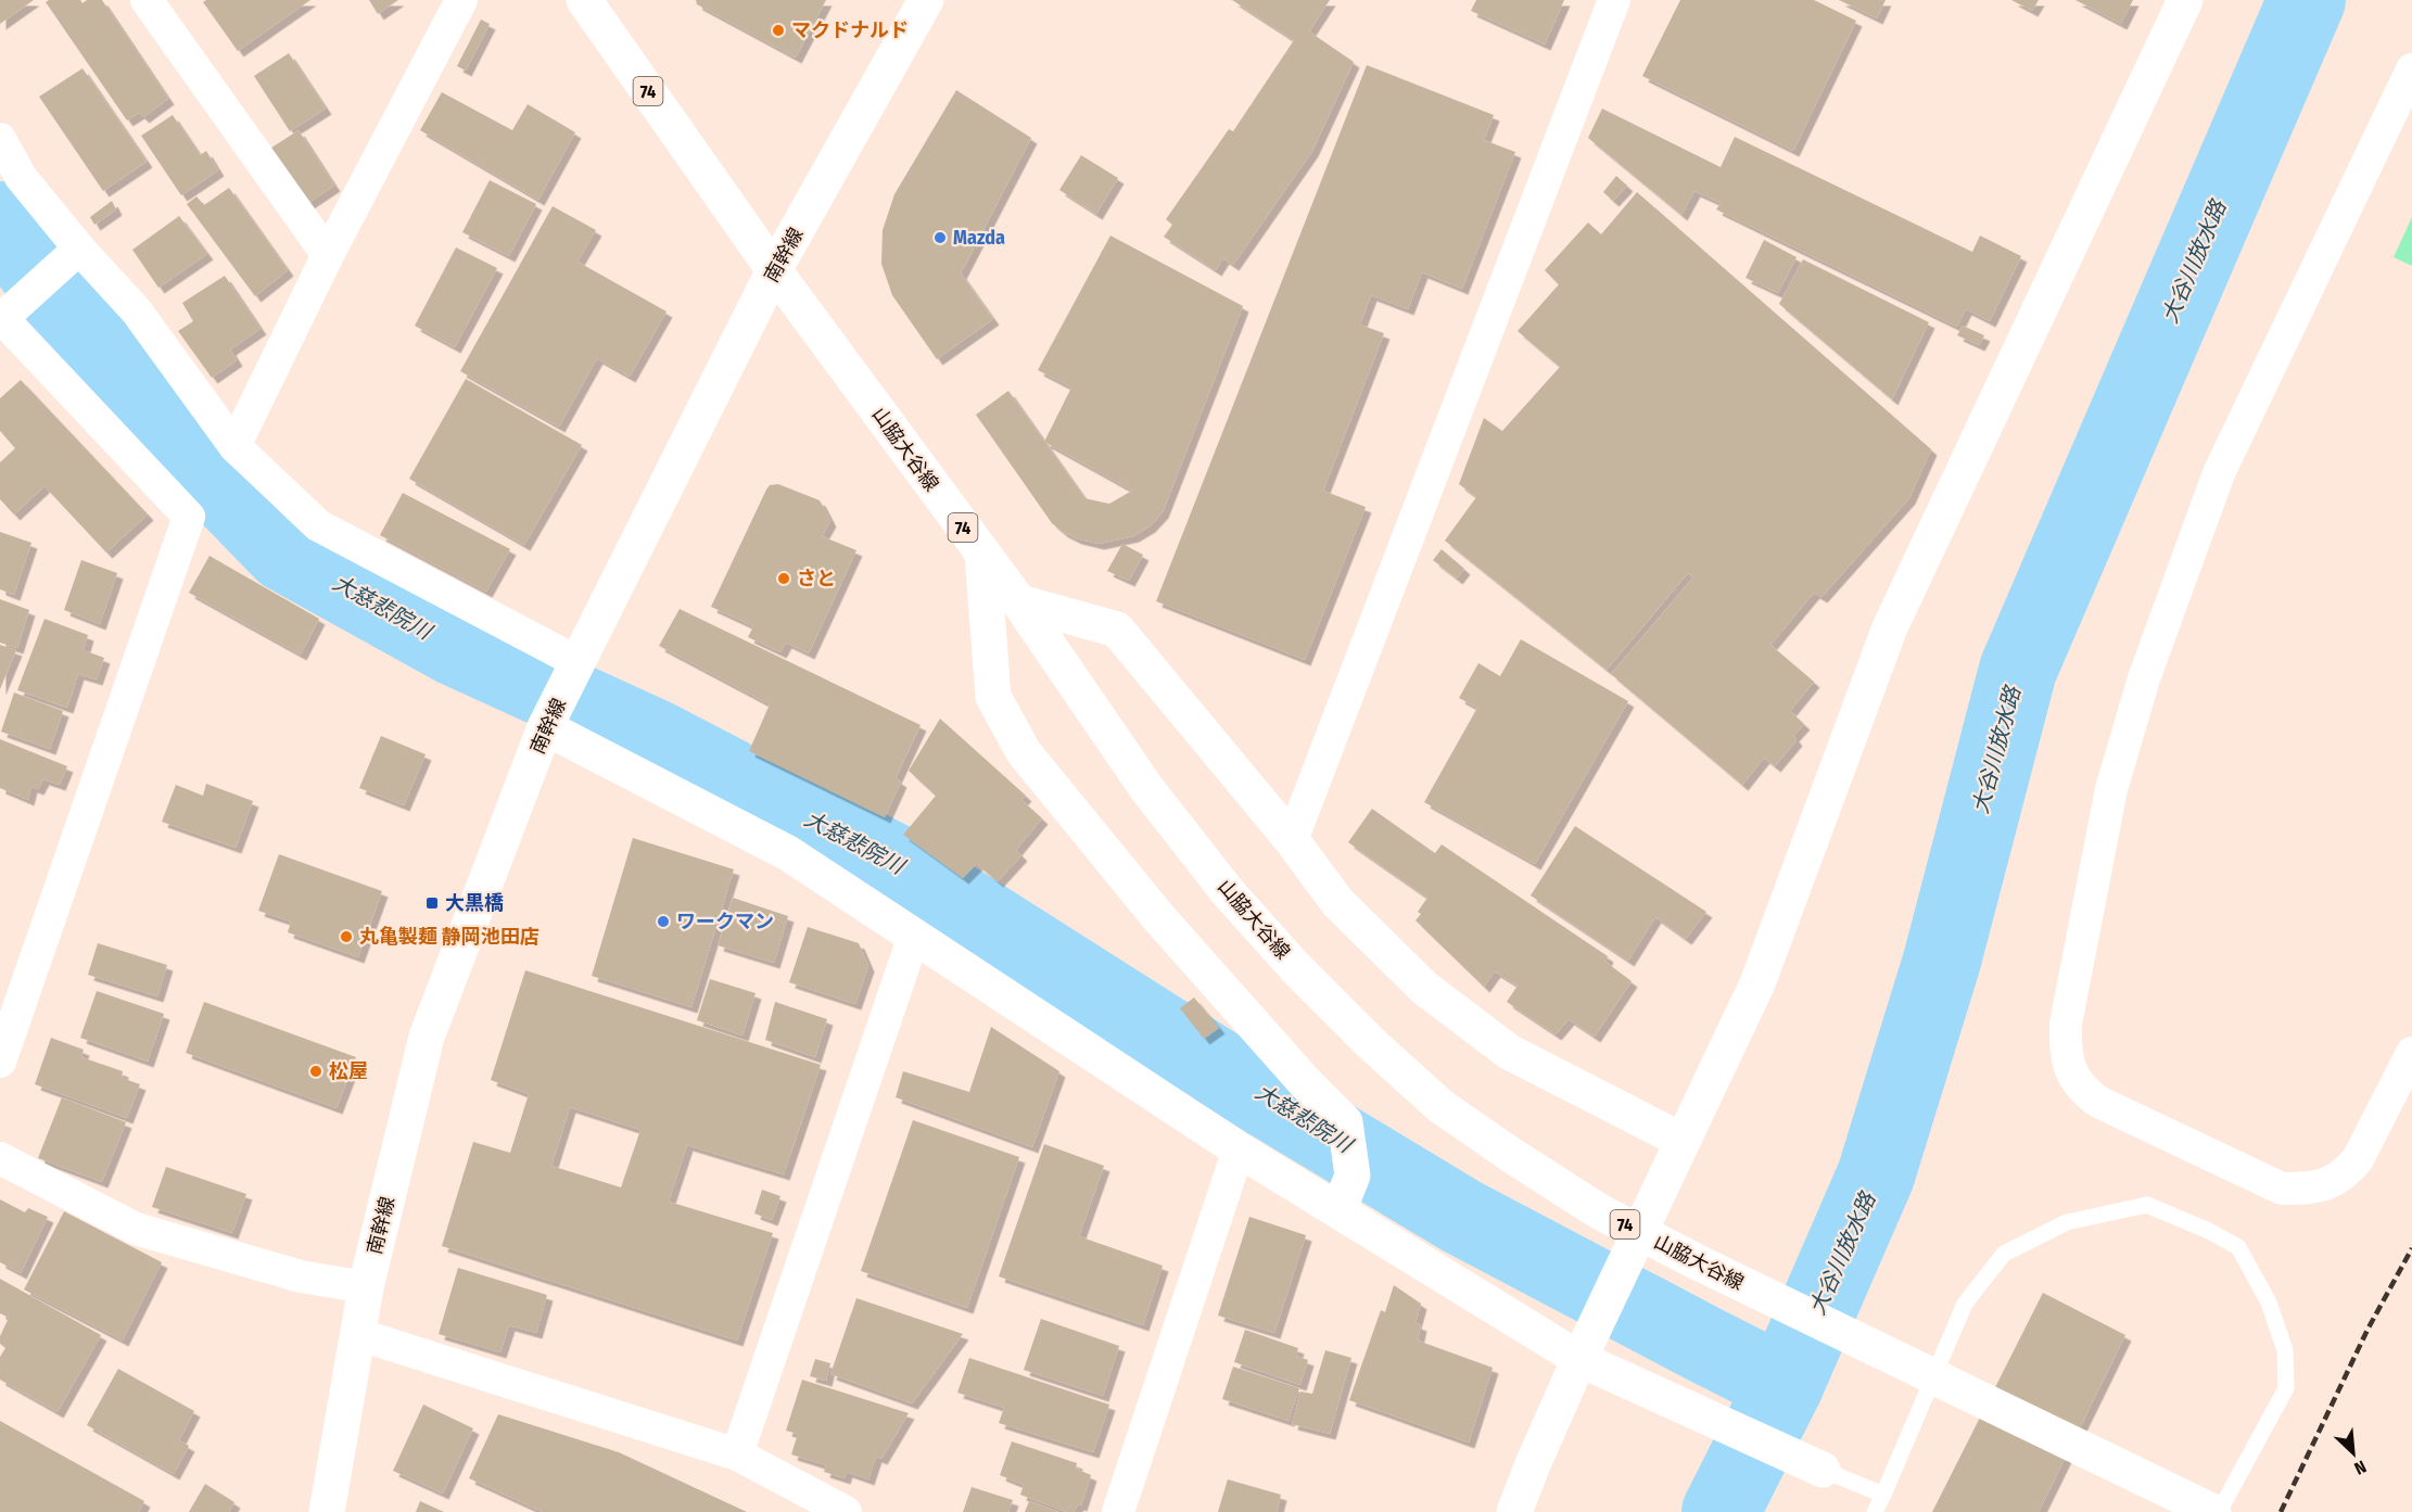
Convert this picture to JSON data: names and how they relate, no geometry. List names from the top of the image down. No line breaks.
{"streets":{"main road":["74","南幹線","山脇大谷線"]},"crossings":[["南幹線","山脇大谷線"]],"water":["大谷川放水路","大慈悲院川"],"places":{"other":["マクドナルド","Mazda","さと","ワークマン","丸亀製麺 静岡池田店","松屋"],"transit":["大黒橋"]},"north":"bottom right"}
